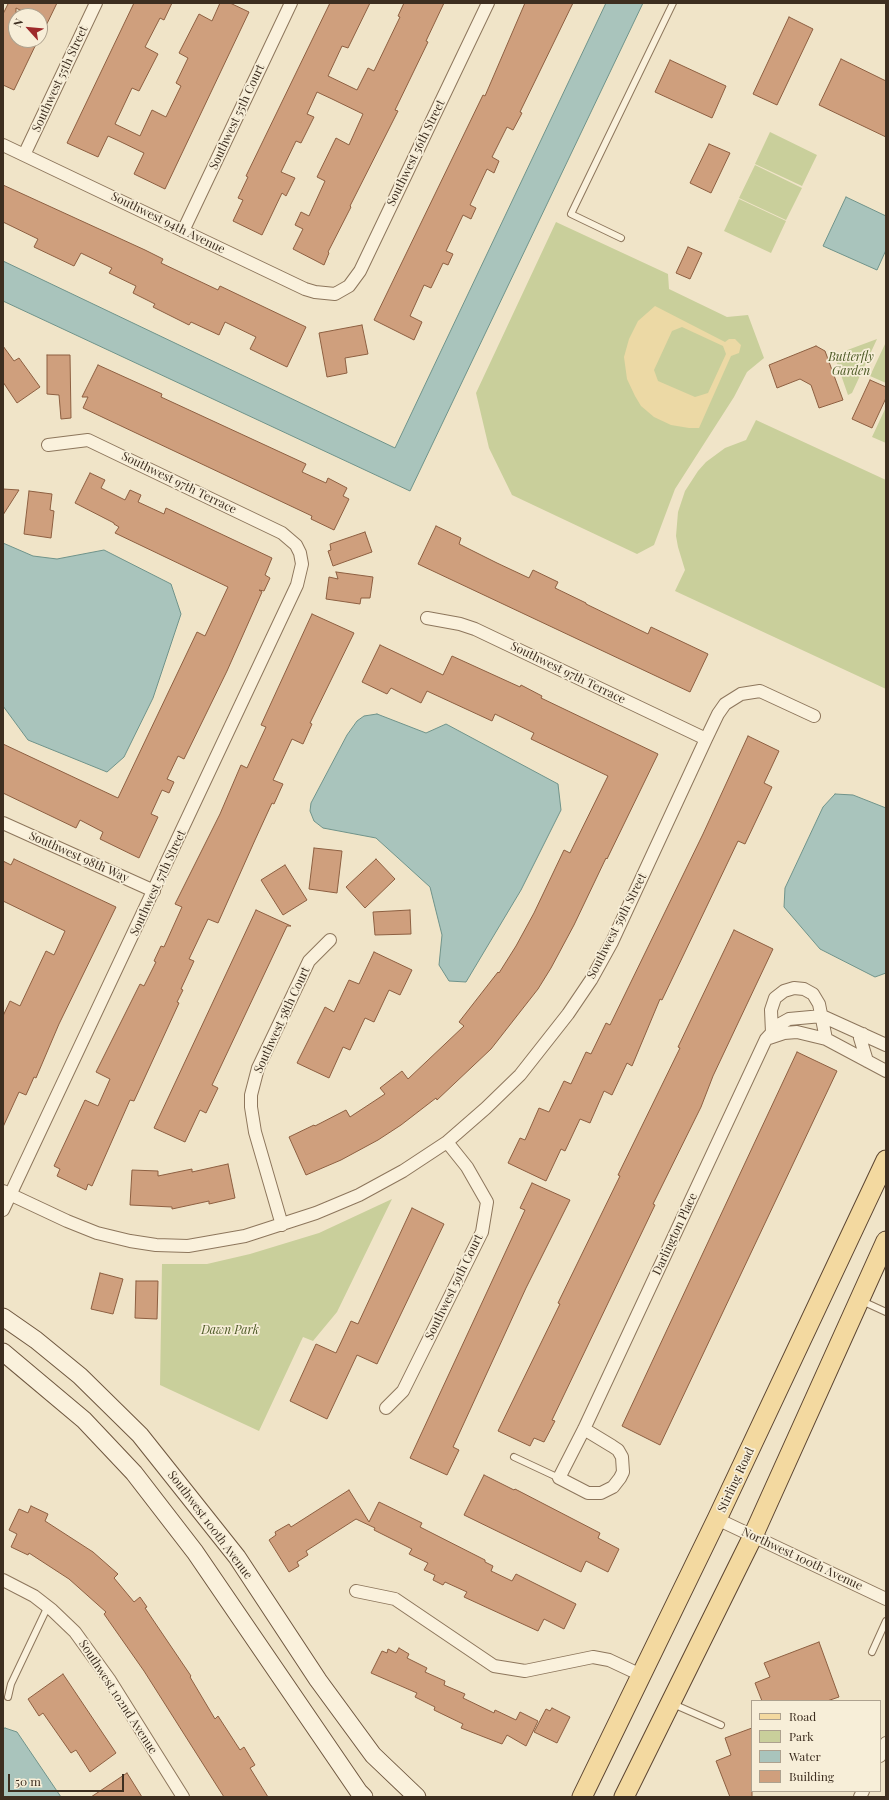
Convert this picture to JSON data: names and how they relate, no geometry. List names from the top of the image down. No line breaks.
{"streets":{"main road":["Stirling Road","Southwest 100th Avenue"],"street":["Southwest 55th Street","Southwest 55th Court","Southwest 56th Street","Southwest 94th Avenue","Southwest 97th Terrace","Southwest 98th Way","Southwest 57th Street","Southwest 59th Street","Southwest 58th Court","Darlington Place","Southwest 59th Court","Northwest 100th Avenue","Southwest 102nd Avenue"]},"crossings":[["Southwest 55th Street","Southwest 94th Avenue"],["Southwest 55th Court","Southwest 94th Avenue"],["Southwest 56th Street","Southwest 94th Avenue"],["Southwest 97th Terrace","Southwest 57th Street"],["Southwest 97th Terrace","Southwest 59th Street"],["Southwest 98th Way","Southwest 57th Street"],["Southwest 57th Street","Southwest 59th Street"],["Southwest 59th Street","Southwest 58th Court"],["Southwest 59th Street","Southwest 59th Court"],["Stirling Road","Northwest 100th Avenue"]],"parks":["Butterfly Garden","Dawn Park"],"legend":["Road","Park","Water","Building"],"scale_bar":"50 m","north":"top left"}
